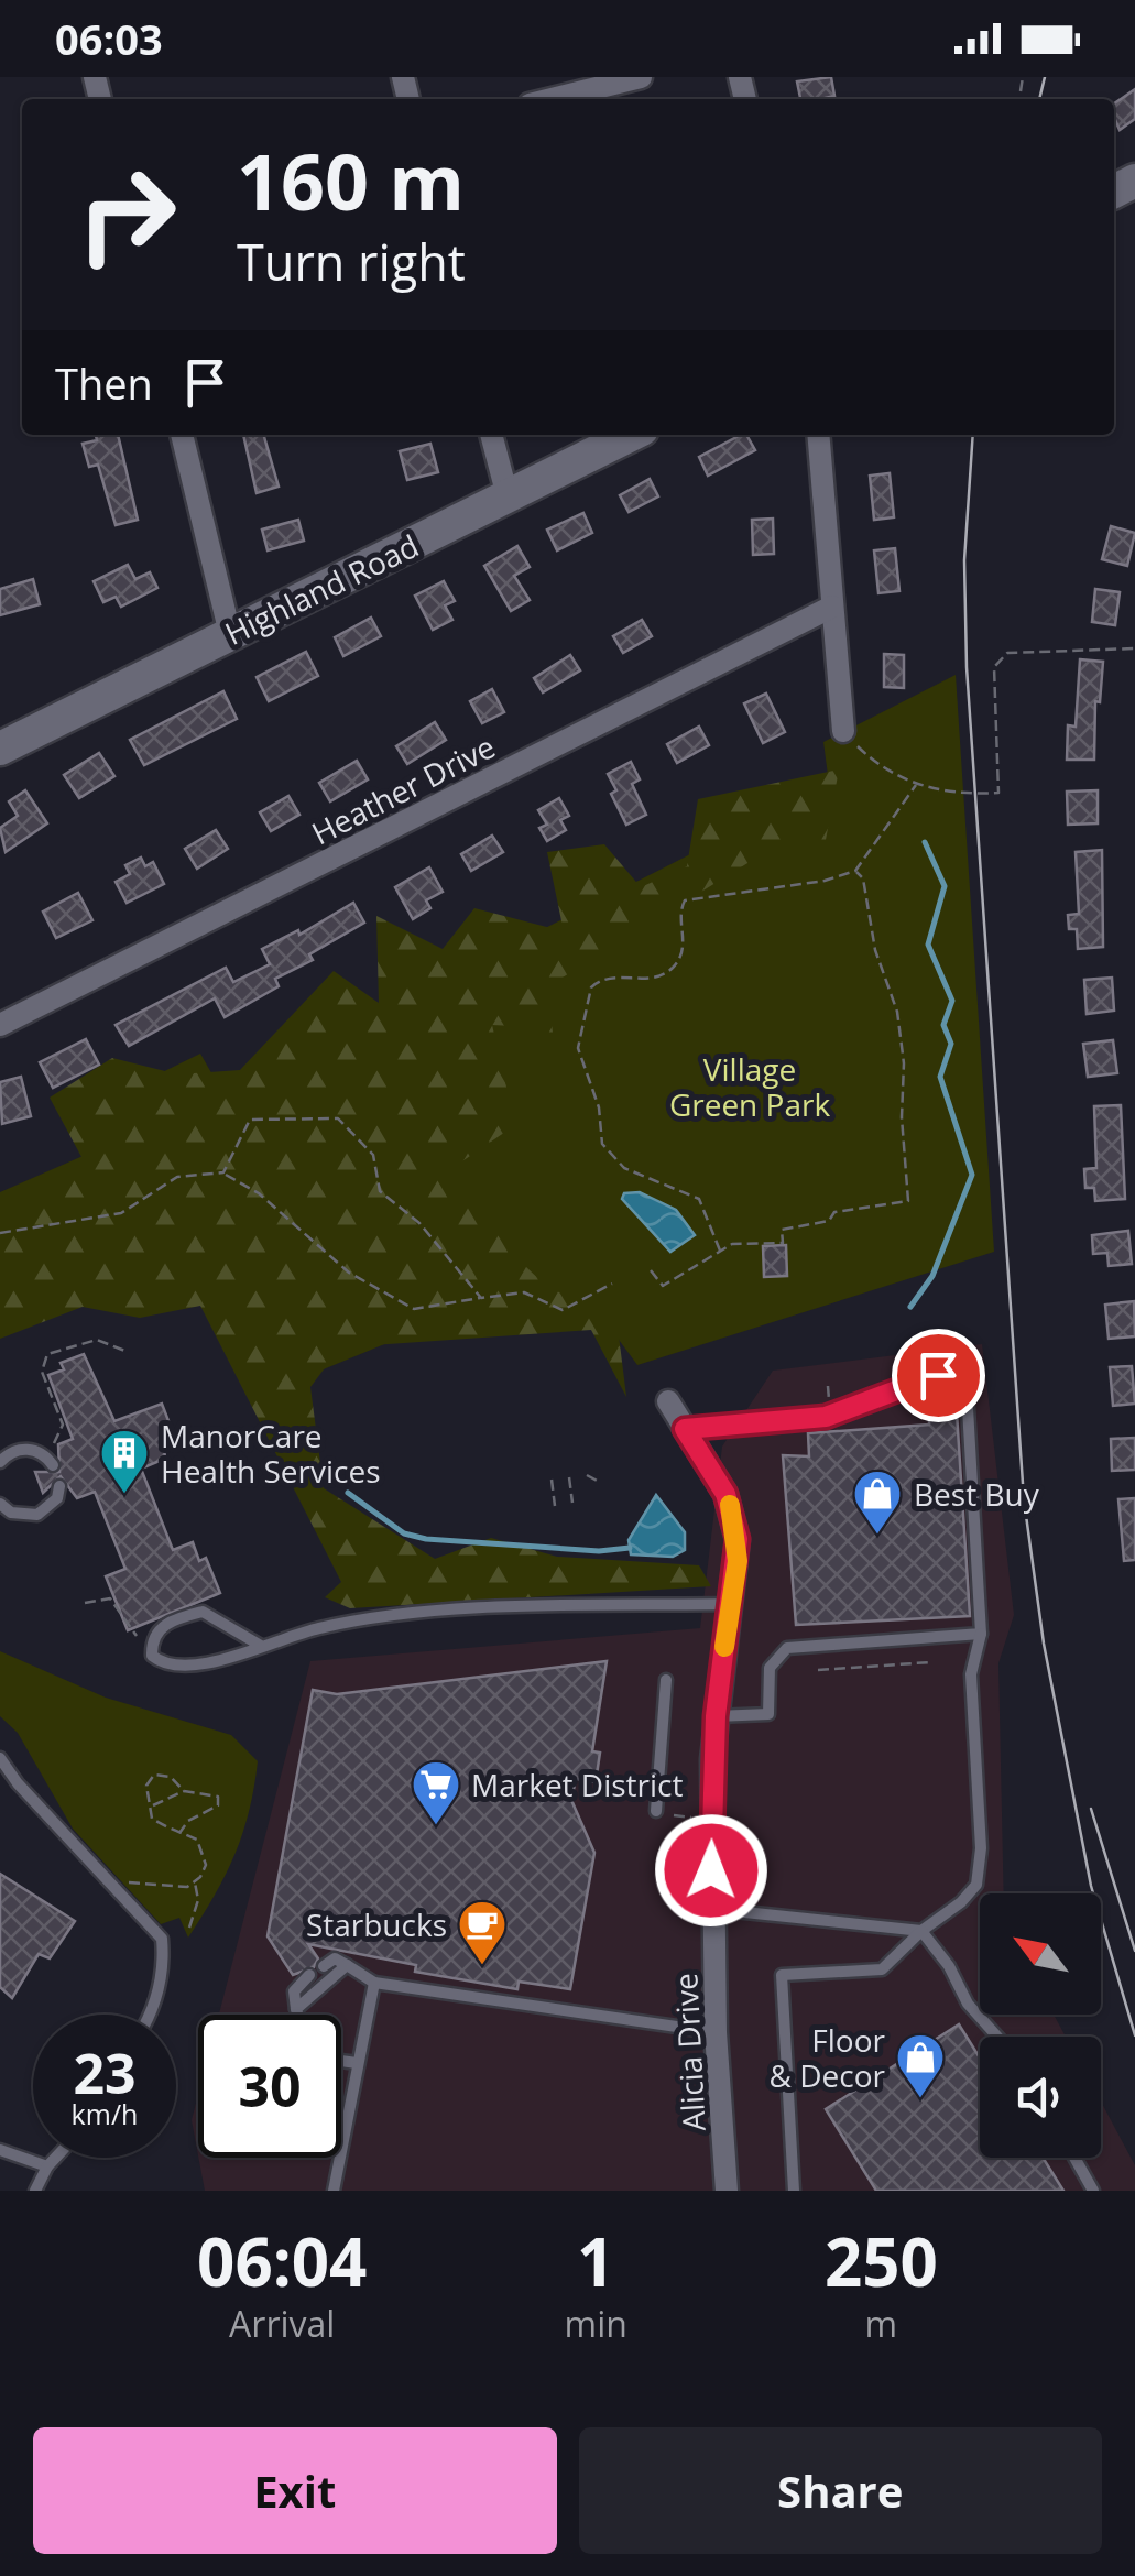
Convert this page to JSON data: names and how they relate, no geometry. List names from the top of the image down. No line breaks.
{"streets":{"street":["Highland Road","Heather Drive","Alicia Drive"]},"parks":["Village Green Park"],"places":{"building":["ManorCare Health Services"],"shop":["Best Buy","Floor & Decor"],"supermarket":["Market District"],"cafe":["Starbucks"]},"north":"top left","page":{"status":"06:03","turn":["160 m","Turn right"],"then":"Then","speed":"23 km/h","limit":"30","eta":["06:04","Arrival","1","min","250","m"],"buttons":["Exit","Share"]}}
